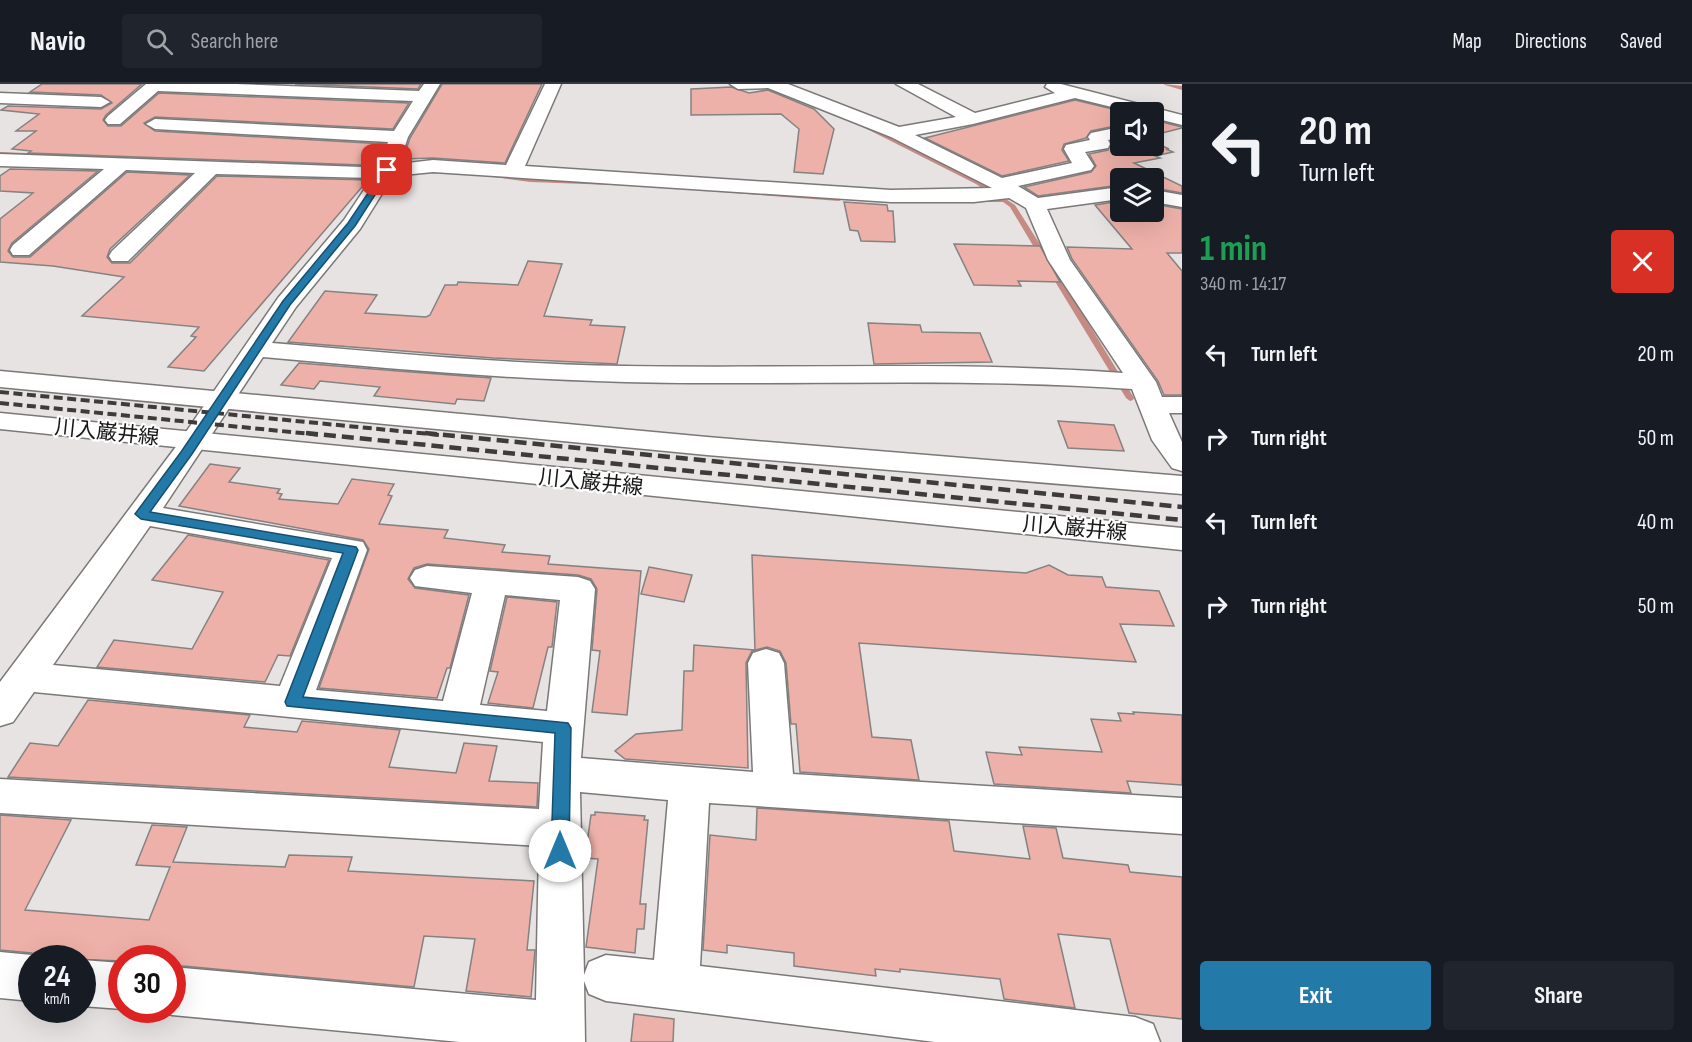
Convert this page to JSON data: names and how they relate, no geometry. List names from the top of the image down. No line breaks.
{"streets":{"street":["川入巌井線"]},"page":{"header":"Navio","search":"Search here","nav":["Map","Directions","Saved"],"turn":["20 m","Turn left"],"heading":["1 min","340 m · 14:17"],"list":[{"name":"Turn left","value":"20 m"},{"name":"Turn right","value":"50 m"},{"name":"Turn left","value":"40 m"},{"name":"Turn right","value":"50 m"}],"speed":"24 km/h","limit":"30","buttons":["Exit","Share"]}}
